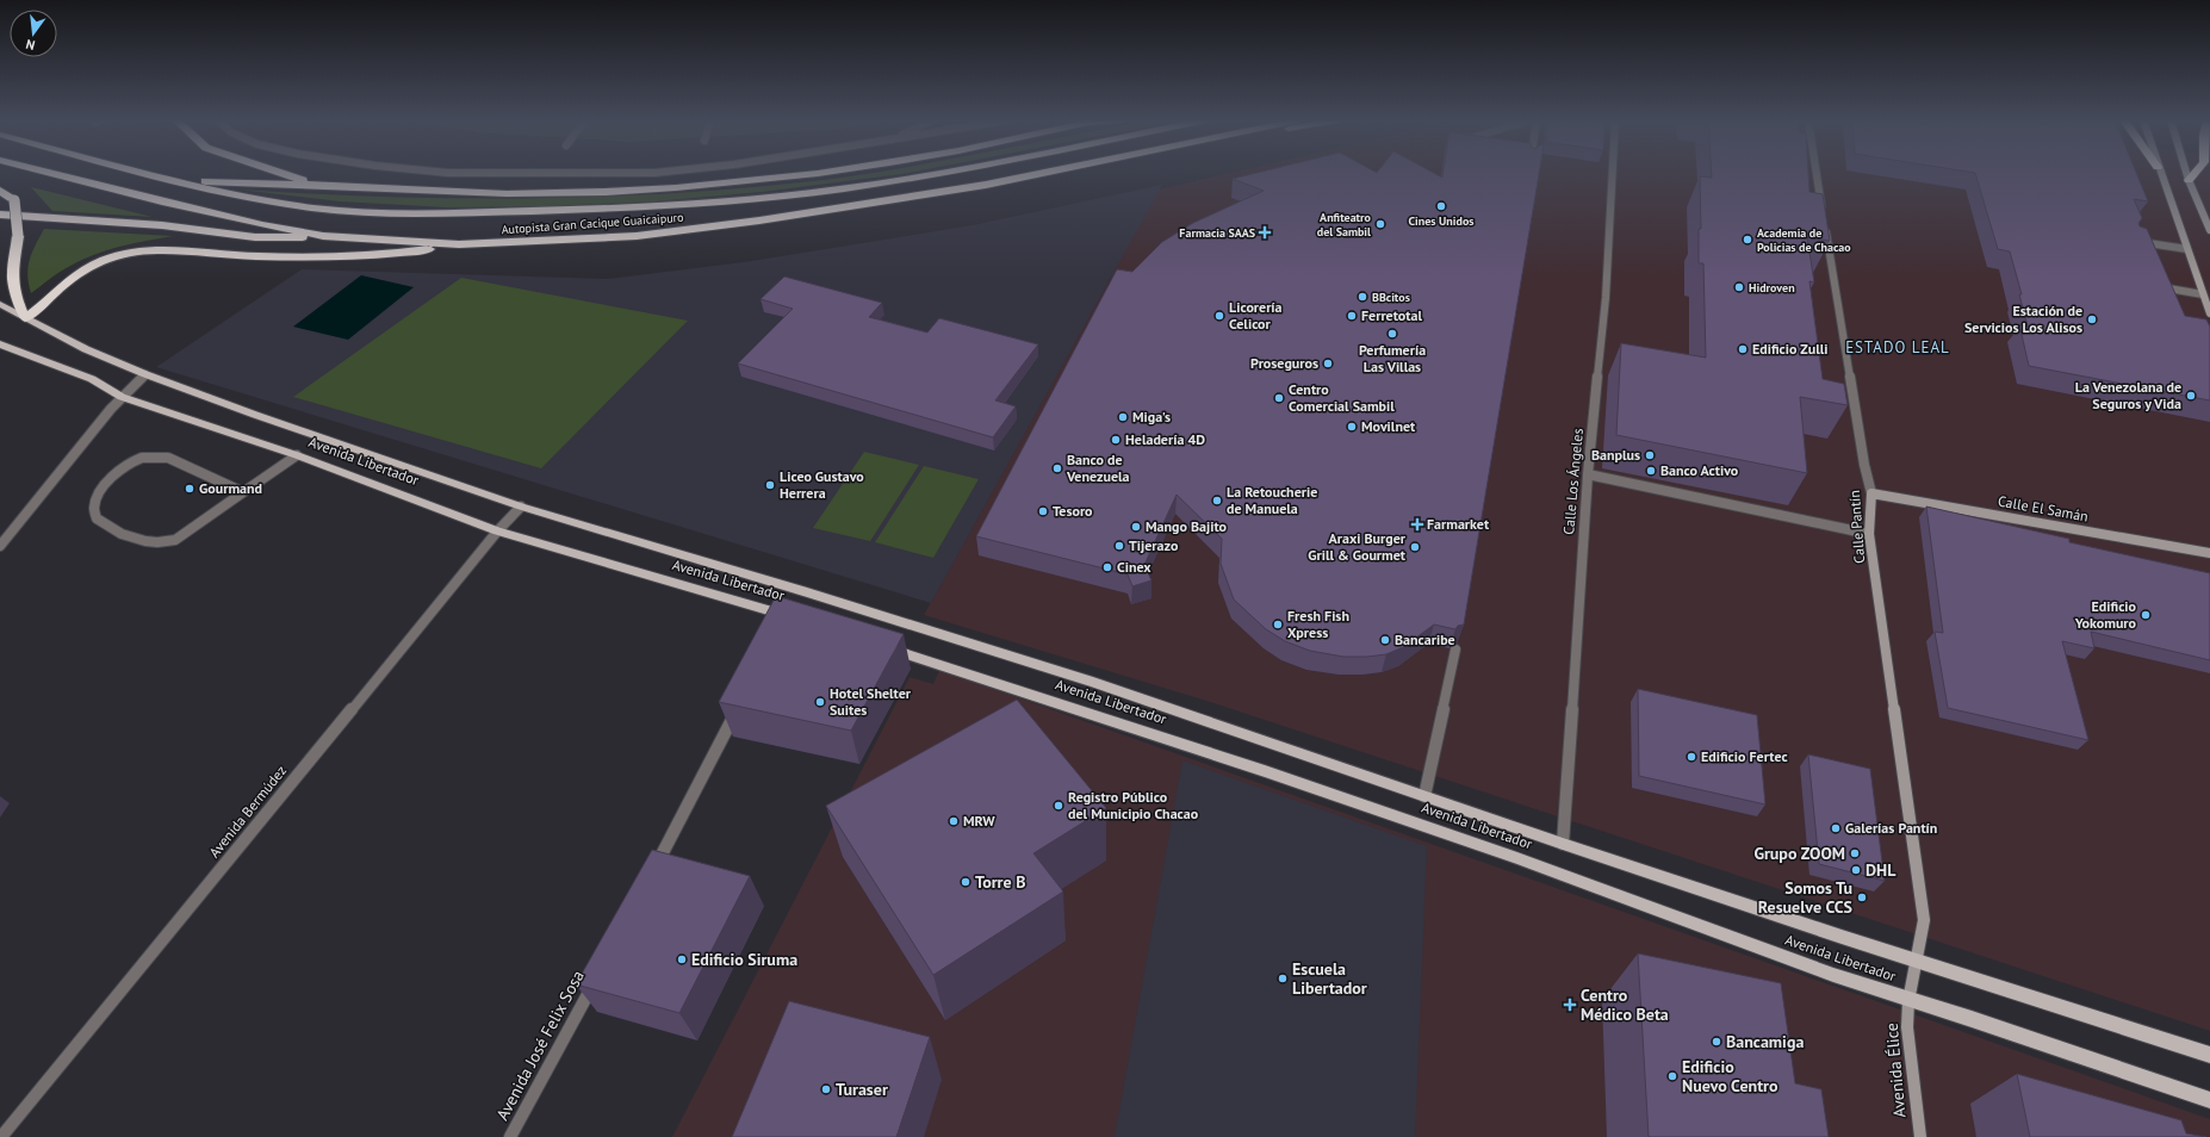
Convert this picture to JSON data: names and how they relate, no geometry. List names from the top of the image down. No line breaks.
{"streets":{"highway":["Autopista Gran Cacique Guaicaipuro"],"main road":["Avenida Libertador","Calle El Samán","Calle Pantín","Avenida Élice"],"street":["Calle Los Ángeles","Avenida Bermúdez","Avenida José Felix Sosa"]},"crossings":[["Avenida Libertador","Calle Los Ángeles"],["Avenida Libertador","Calle Pantín"],["Avenida Libertador","Avenida Bermúdez"],["Avenida Libertador","Avenida Élice"],["Calle El Samán","Calle Pantín"],["Calle Pantín","Avenida Élice"]],"districts":["ESTADO LEAL"],"places":{"other":["Cines Unidos","Anfiteatro del Sambil","Academia de Policias de Chacao","Hidroven","BBcitos","Licorería Celicor","Ferretotal","Estación de Servicios Los Alisos","Perfumería Las Villas","Edificio Zulli","Proseguros","La Venezolana de Seguros y Vida","Centro Comercial Sambil","Miga's","Movilnet","Heladería 4D","Banplus","Banco de Venezuela","Banco Activo","Liceo Gustavo Herrera","Gourmand","La Retoucherie de Manuela","Tesoro","Mango Bajito","Tijerazo","Araxi Burger Grill & Gourmet","Cinex","Edificio Yokomuro","Fresh Fish Xpress","Bancaribe","Hotel Shelter Suites","Edificio Fertec","Registro Público del Municipio Chacao","MRW","Galerías Pantín","Grupo ZOOM","DHL","Torre B","Somos Tu Resuelve CCS","Edificio Siruma","Escuela Libertador","Bancamiga","Edificio Nuevo Centro","Turaser"],"health":["Farmacia SAAS","Farmarket","Centro Médico Beta"]},"north":"bottom"}
